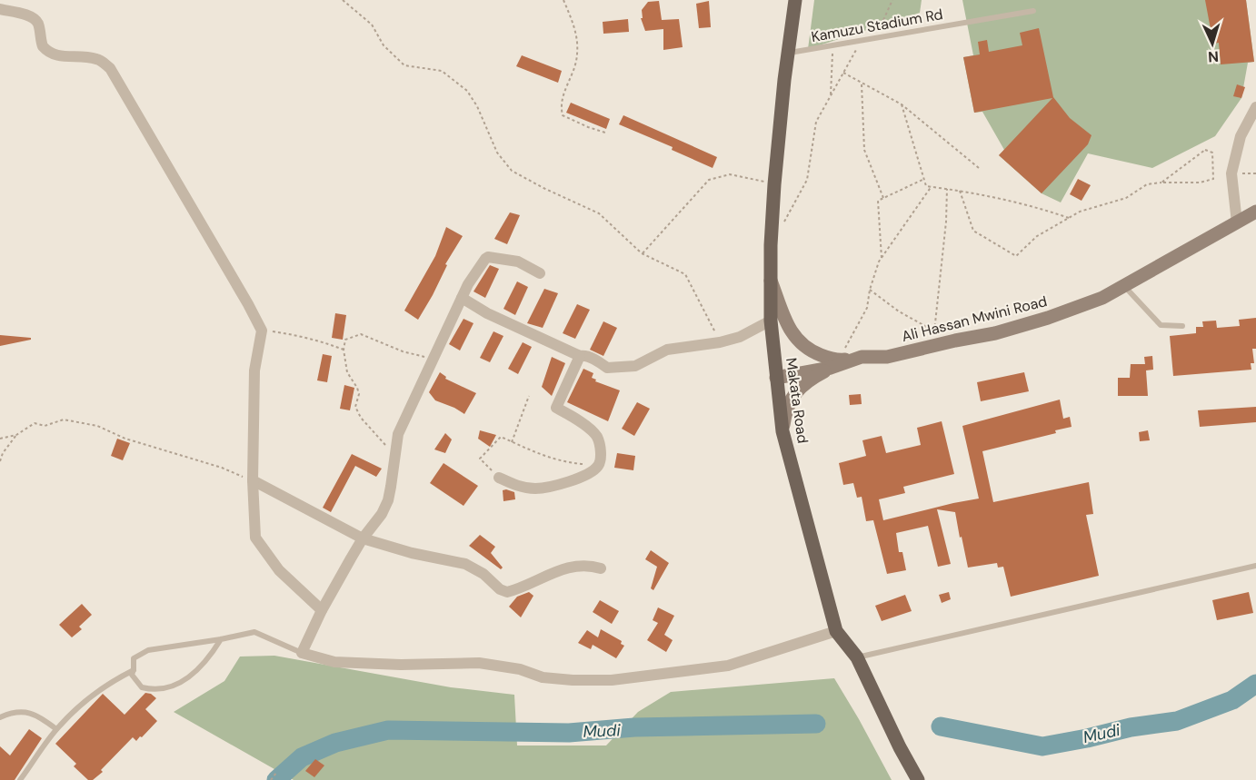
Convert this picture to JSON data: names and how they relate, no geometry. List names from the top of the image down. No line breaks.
{"streets":{"main road":["Ali Hassan Mwini Road","Makata Road"],"lane":["Kamuzu Stadium Rd"]},"crossings":[["Kamuzu Stadium Rd","Makata Road"],["Ali Hassan Mwini Road","Makata Road"]],"water":["Mudi"],"north":"bottom"}
